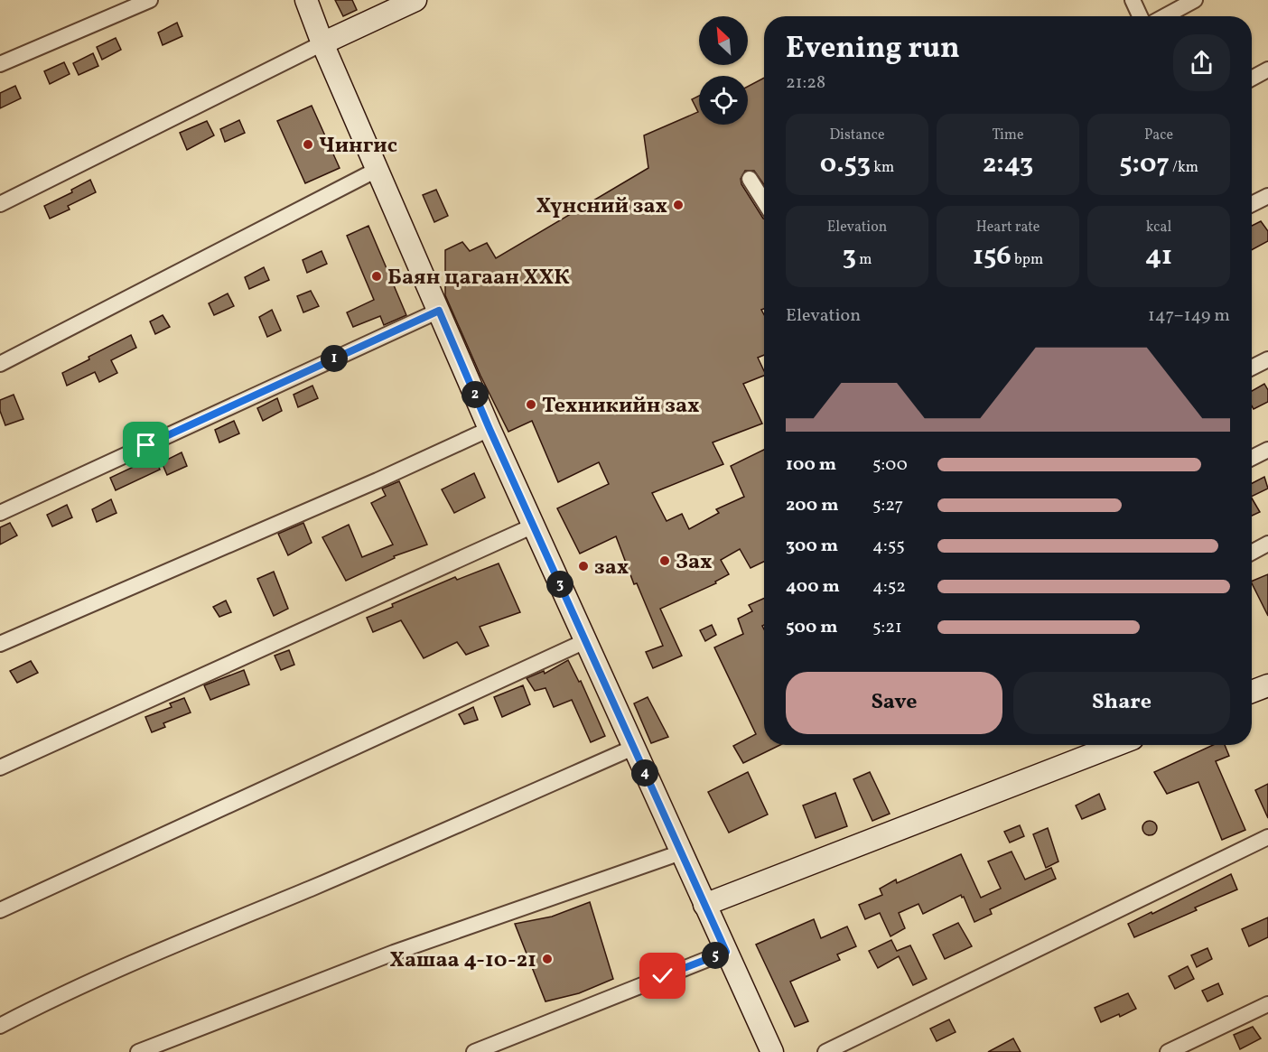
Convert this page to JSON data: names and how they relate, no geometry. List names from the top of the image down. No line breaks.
{"places":["Чингис","Хүнсний зах","Баян цагаан ХХК","Техникийн зах","Зах","зах","Хашаа 4-10-21"],"north":"top left","page":{"heading":["Evening run","21:28"],"stats":[["Distance","0.53 km"],["Time","2:43"],["Pace","5:07 /km"],["Elevation","3 m"],["Heart rate","156 bpm"],["kcal","41"]],"chart":["Elevation","147–149 m"],"pins":["1","2","3","4","5"],"list":[{"name":"100 m","note":"5:00"},{"name":"200 m","note":"5:27"},{"name":"300 m","note":"4:55"},{"name":"400 m","note":"4:52"},{"name":"500 m","note":"5:21"}],"buttons":["Save","Share"]}}
